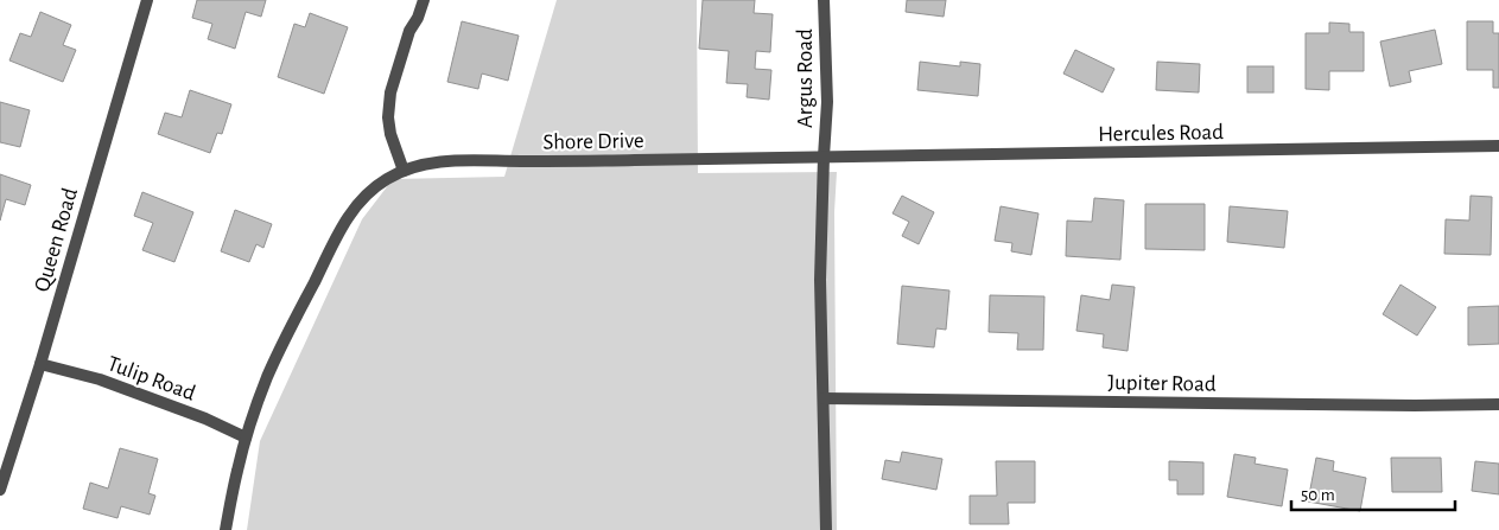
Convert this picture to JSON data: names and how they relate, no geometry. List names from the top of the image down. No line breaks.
{"streets":{"street":["Argus Road","Hercules Road","Shore Drive","Queen Road","Tulip Road","Jupiter Road"]},"crossings":[["Argus Road","Hercules Road"],["Argus Road","Shore Drive"],["Hercules Road","Shore Drive"],["Shore Drive","Tulip Road"],["Queen Road","Tulip Road"]],"scale_bar":"50 m"}
